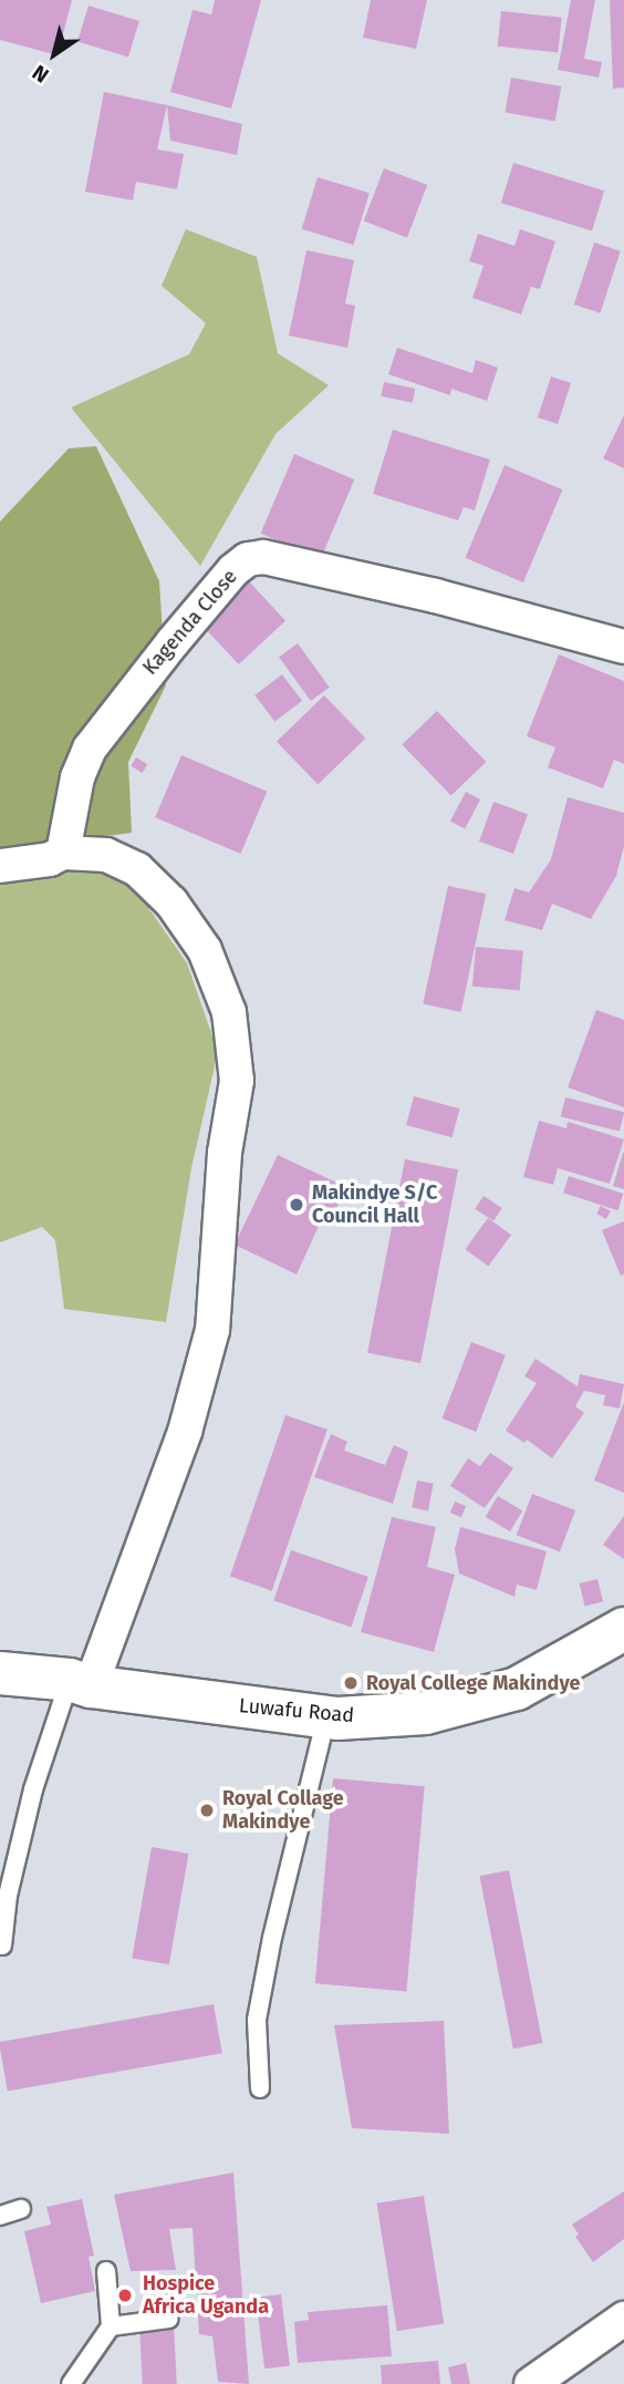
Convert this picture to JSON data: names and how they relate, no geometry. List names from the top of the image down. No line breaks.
{"streets":{"street":["Kagenda Close","Luwafu Road"]},"places":["Makindye S/C Council Hall","Royal College Makindye","Royal Collage Makindye","Hospice Africa Uganda"],"north":"bottom left"}
